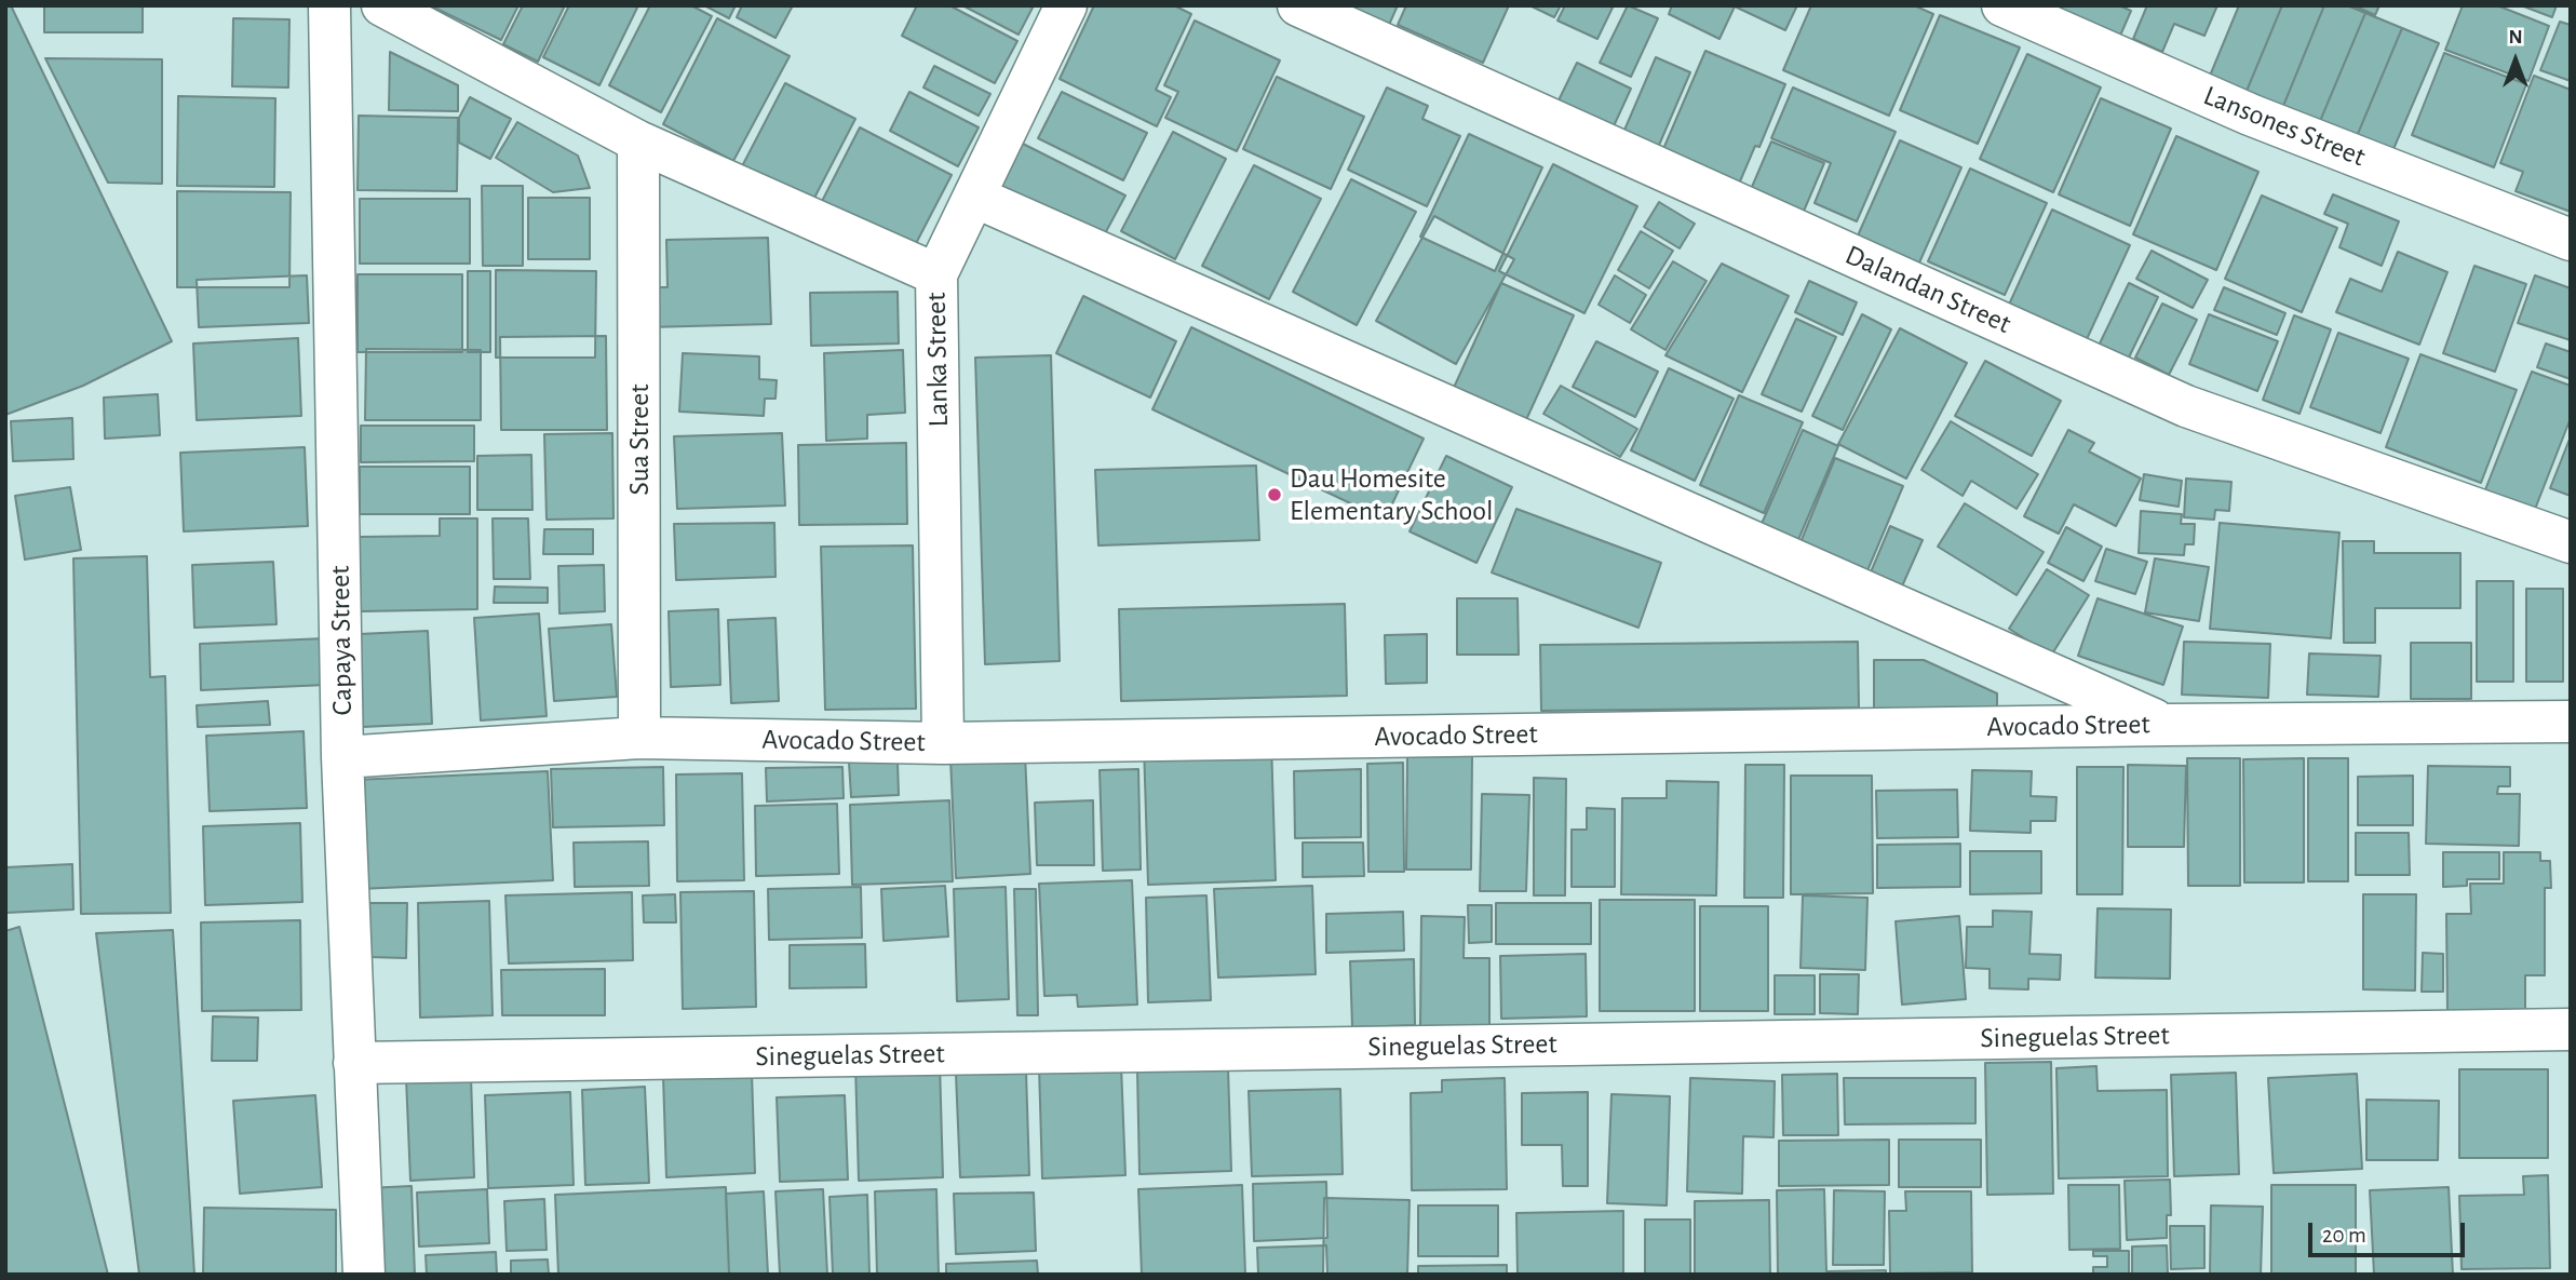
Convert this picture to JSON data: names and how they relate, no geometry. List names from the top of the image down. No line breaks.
{"streets":{"street":["Lansones Street","Dalandan Street","Lanka Street","Sua Street","Capaya Street","Avocado Street","Sineguelas Street"]},"crossings":[["Lanka Street","Avocado Street"],["Sua Street","Avocado Street"],["Capaya Street","Avocado Street"],["Capaya Street","Sineguelas Street"]],"places":["Dau Homesite Elementary School"],"scale_bar":"20 m","north":"top"}
